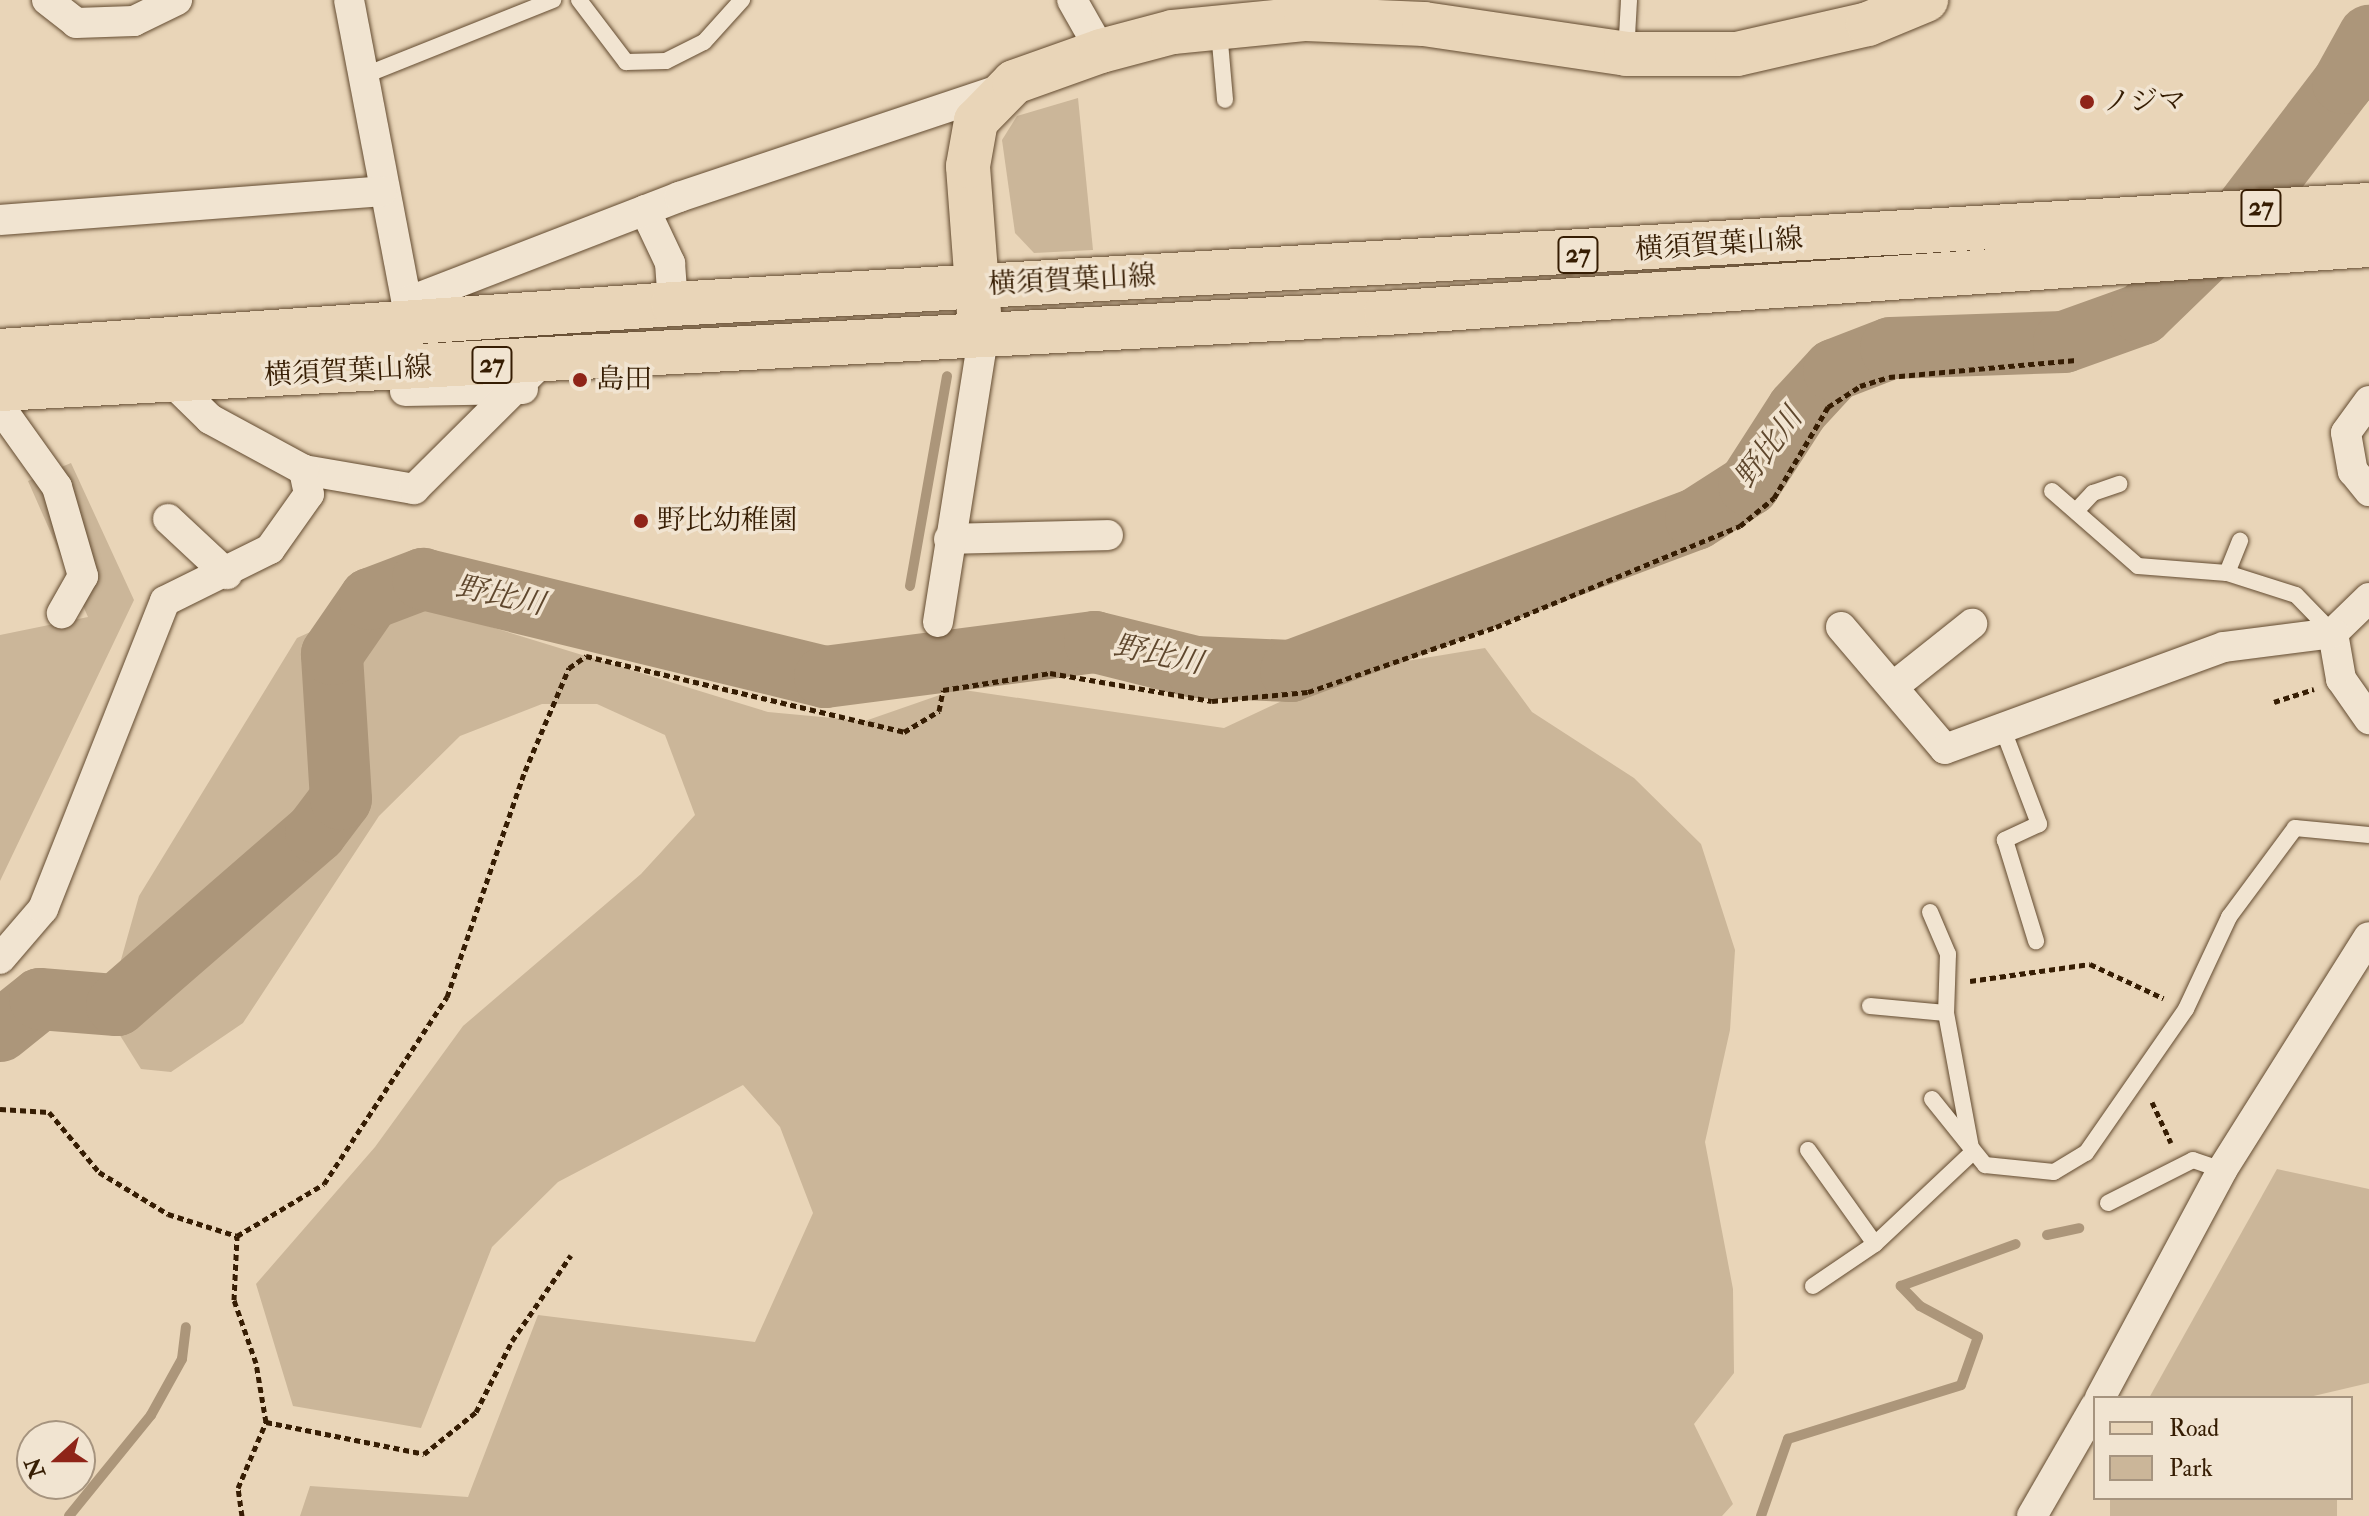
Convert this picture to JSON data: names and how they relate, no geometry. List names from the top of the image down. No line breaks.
{"streets":{"main road":["27","横須賀葉山線"]},"water":["野比川"],"places":["ノジマ","島田","野比幼稚園"],"legend":["Road","Park"],"north":"left"}
